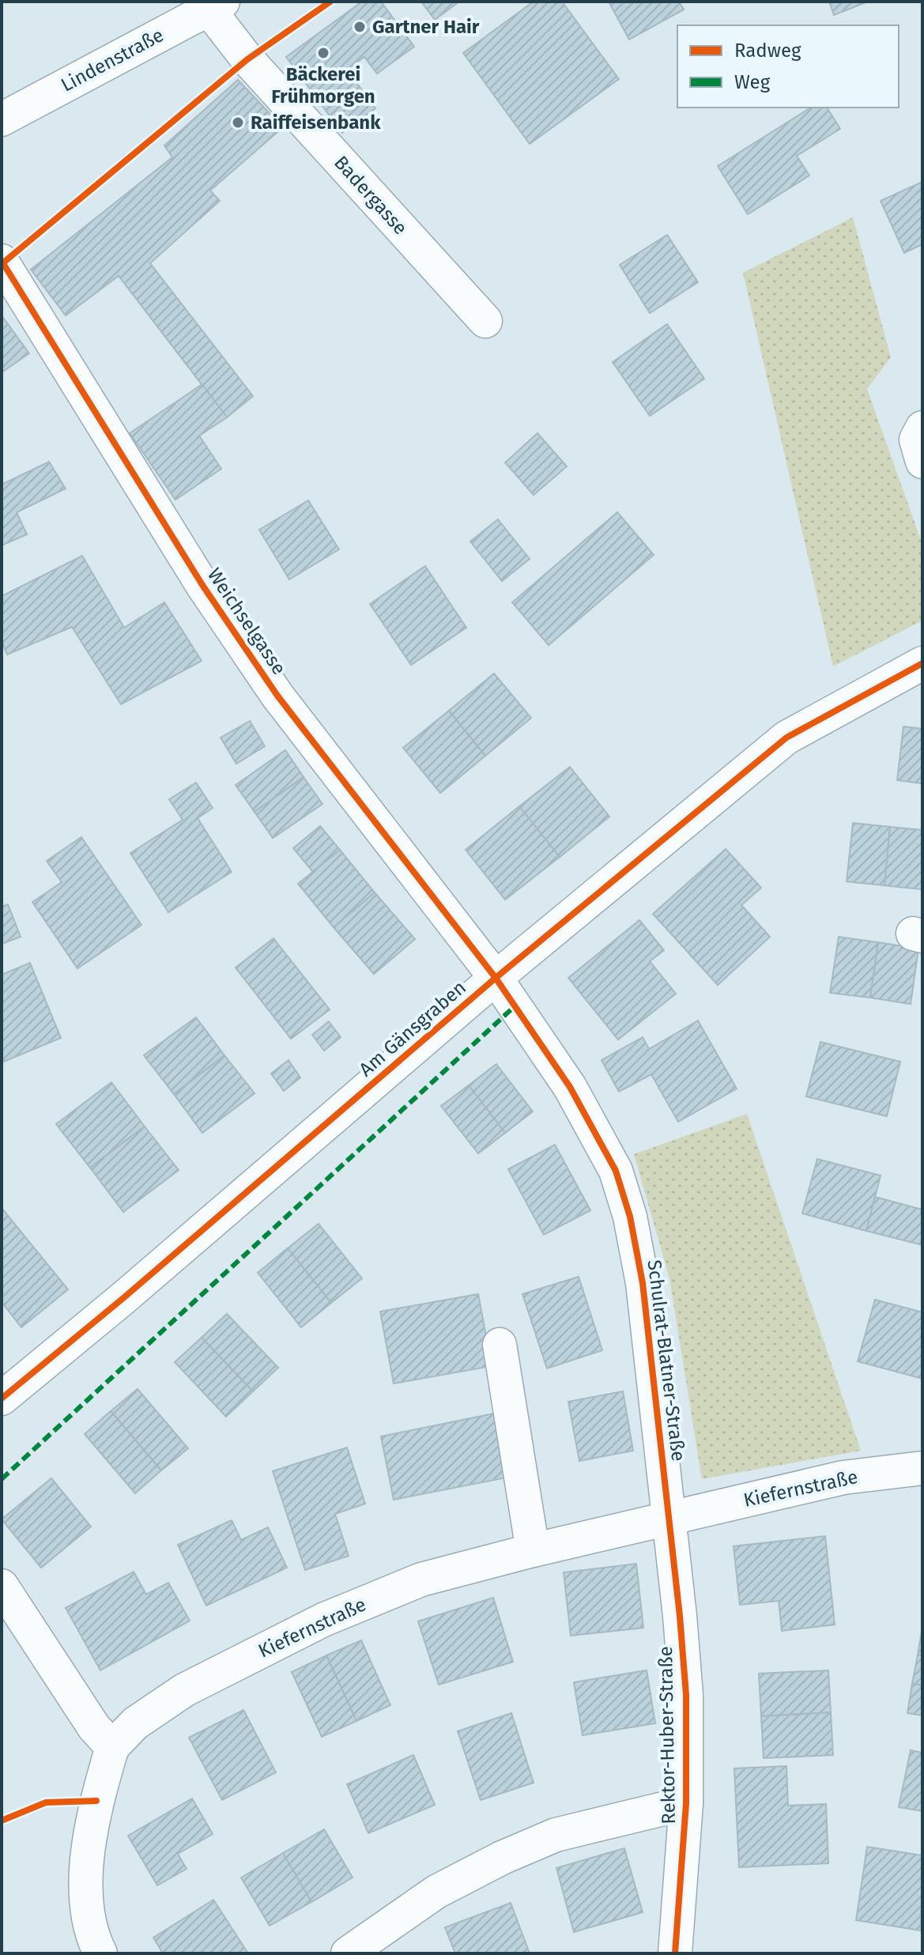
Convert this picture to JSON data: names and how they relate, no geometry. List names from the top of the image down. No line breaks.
{"streets":{"street":["Lindenstraße","Badergasse","Weichselgasse","Am Gänsgraben","Schulrat-Blatner-Straße","Kiefernstraße","Rektor-Huber-Straße"]},"crossings":[["Lindenstraße","Badergasse"],["Weichselgasse","Am Gänsgraben"],["Weichselgasse","Schulrat-Blatner-Straße"],["Am Gänsgraben","Schulrat-Blatner-Straße"],["Schulrat-Blatner-Straße","Kiefernstraße"],["Schulrat-Blatner-Straße","Rektor-Huber-Straße"],["Kiefernstraße","Rektor-Huber-Straße"]],"places":["Gartner Hair","Bäckerei Frühmorgen","Raiffeisenbank"],"legend":["Radweg","Weg"]}
